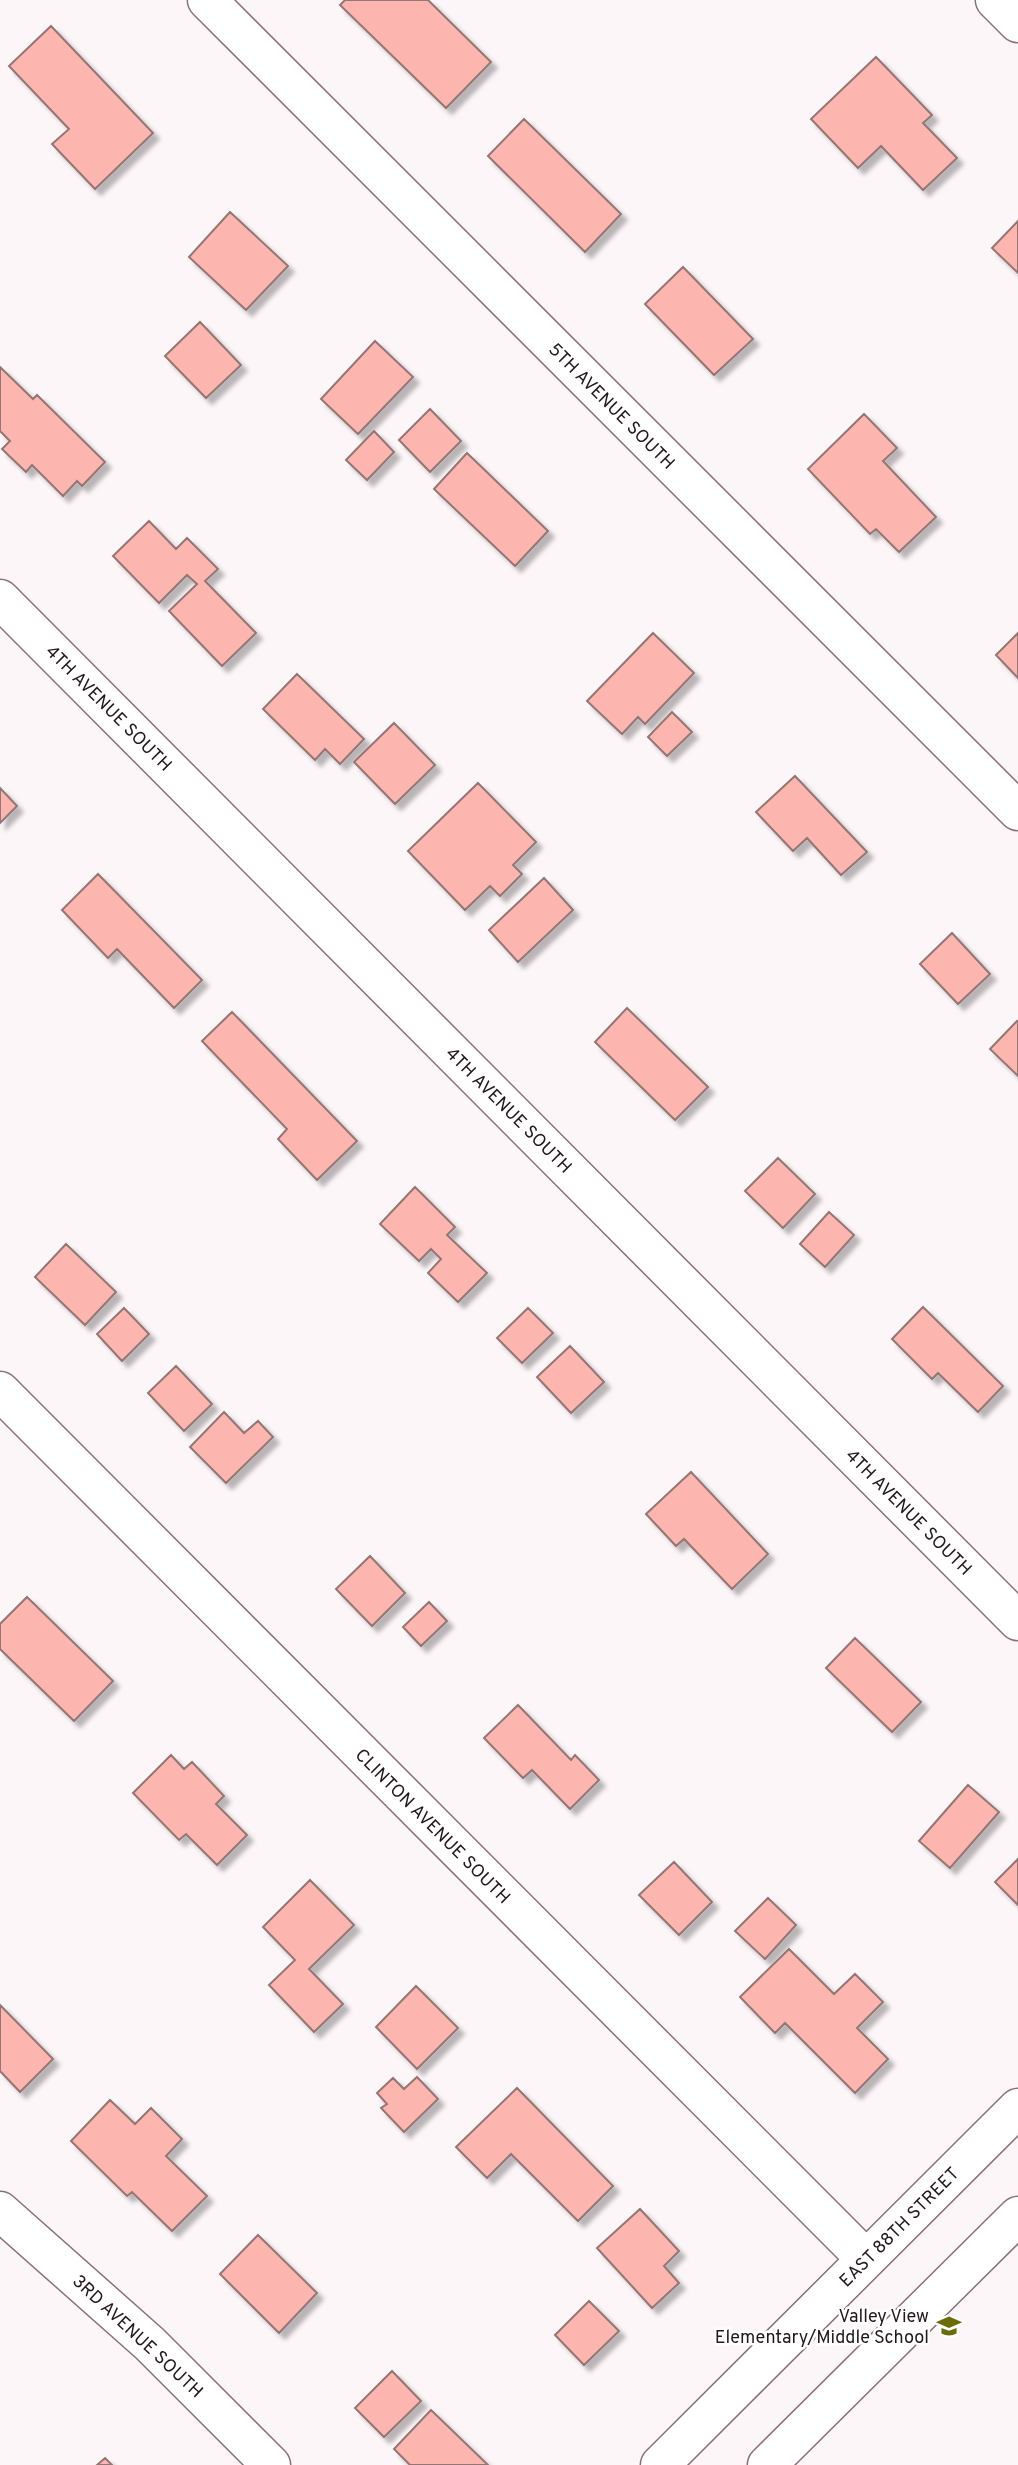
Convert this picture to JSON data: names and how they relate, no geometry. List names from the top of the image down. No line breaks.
{"streets":{"street":["5TH AVENUE SOUTH","4TH AVENUE SOUTH","CLINTON AVENUE SOUTH","EAST 88TH STREET","3RD AVENUE SOUTH"]},"crossings":[["CLINTON AVENUE SOUTH","EAST 88TH STREET"]],"places":{"school or university":["Valley View Elementary/Middle School"]}}
